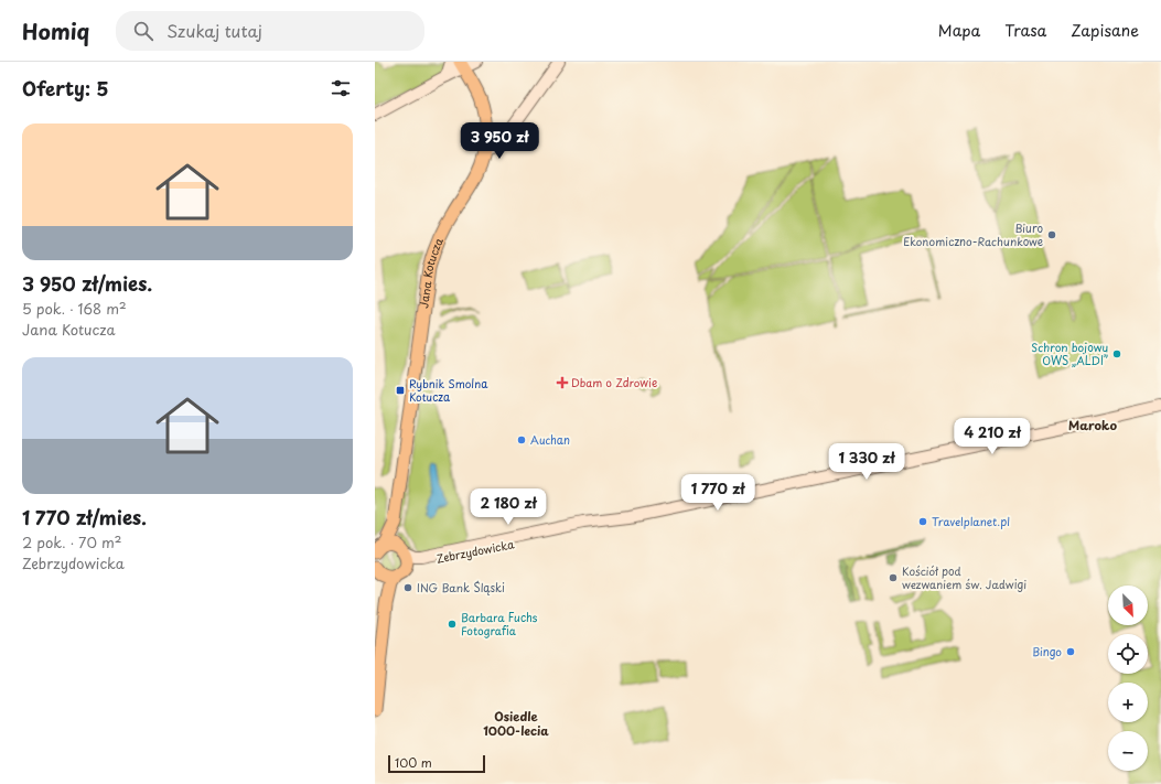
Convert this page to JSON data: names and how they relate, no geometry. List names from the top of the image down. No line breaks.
{"streets":{"main road":["Jana Kotucza"],"street":["Zebrzydowicka"]},"crossings":[["Jana Kotucza","Zebrzydowicka"]],"districts":["Maroko","Osiedle 1000-lecia"],"places":{"other":["Biuro Ekonomiczno-Rachunkowe","Schron bojowy OWS „ALDI”","Auchan","Travelplanet.pl","Kościół pod wezwaniem św. Jadwigi","ING Bank Śląski","Barbara Fuchs Fotografia","Bingo"],"health":["Dbam o Zdrowie"],"transit":["Rybnik Smolna Kotucza"]},"scale_bar":"100 m","north":"bottom right","page":{"header":"Homiq","search":"Szukaj tutaj","nav":["Mapa","Trasa","Zapisane"],"heading":"Oferty: 5","list":[{"name":"3 950 zł/mies.","note":"5 pok. · 168 m² · Jana Kotucza"},{"name":"1 770 zł/mies.","note":"2 pok. · 70 m² · Zebrzydowicka"}],"price":["3 950 zł","4 210 zł","1 330 zł","1 770 zł","2 180 zł"],"map_buttons":["+","−"],"scale":"100 m"}}
